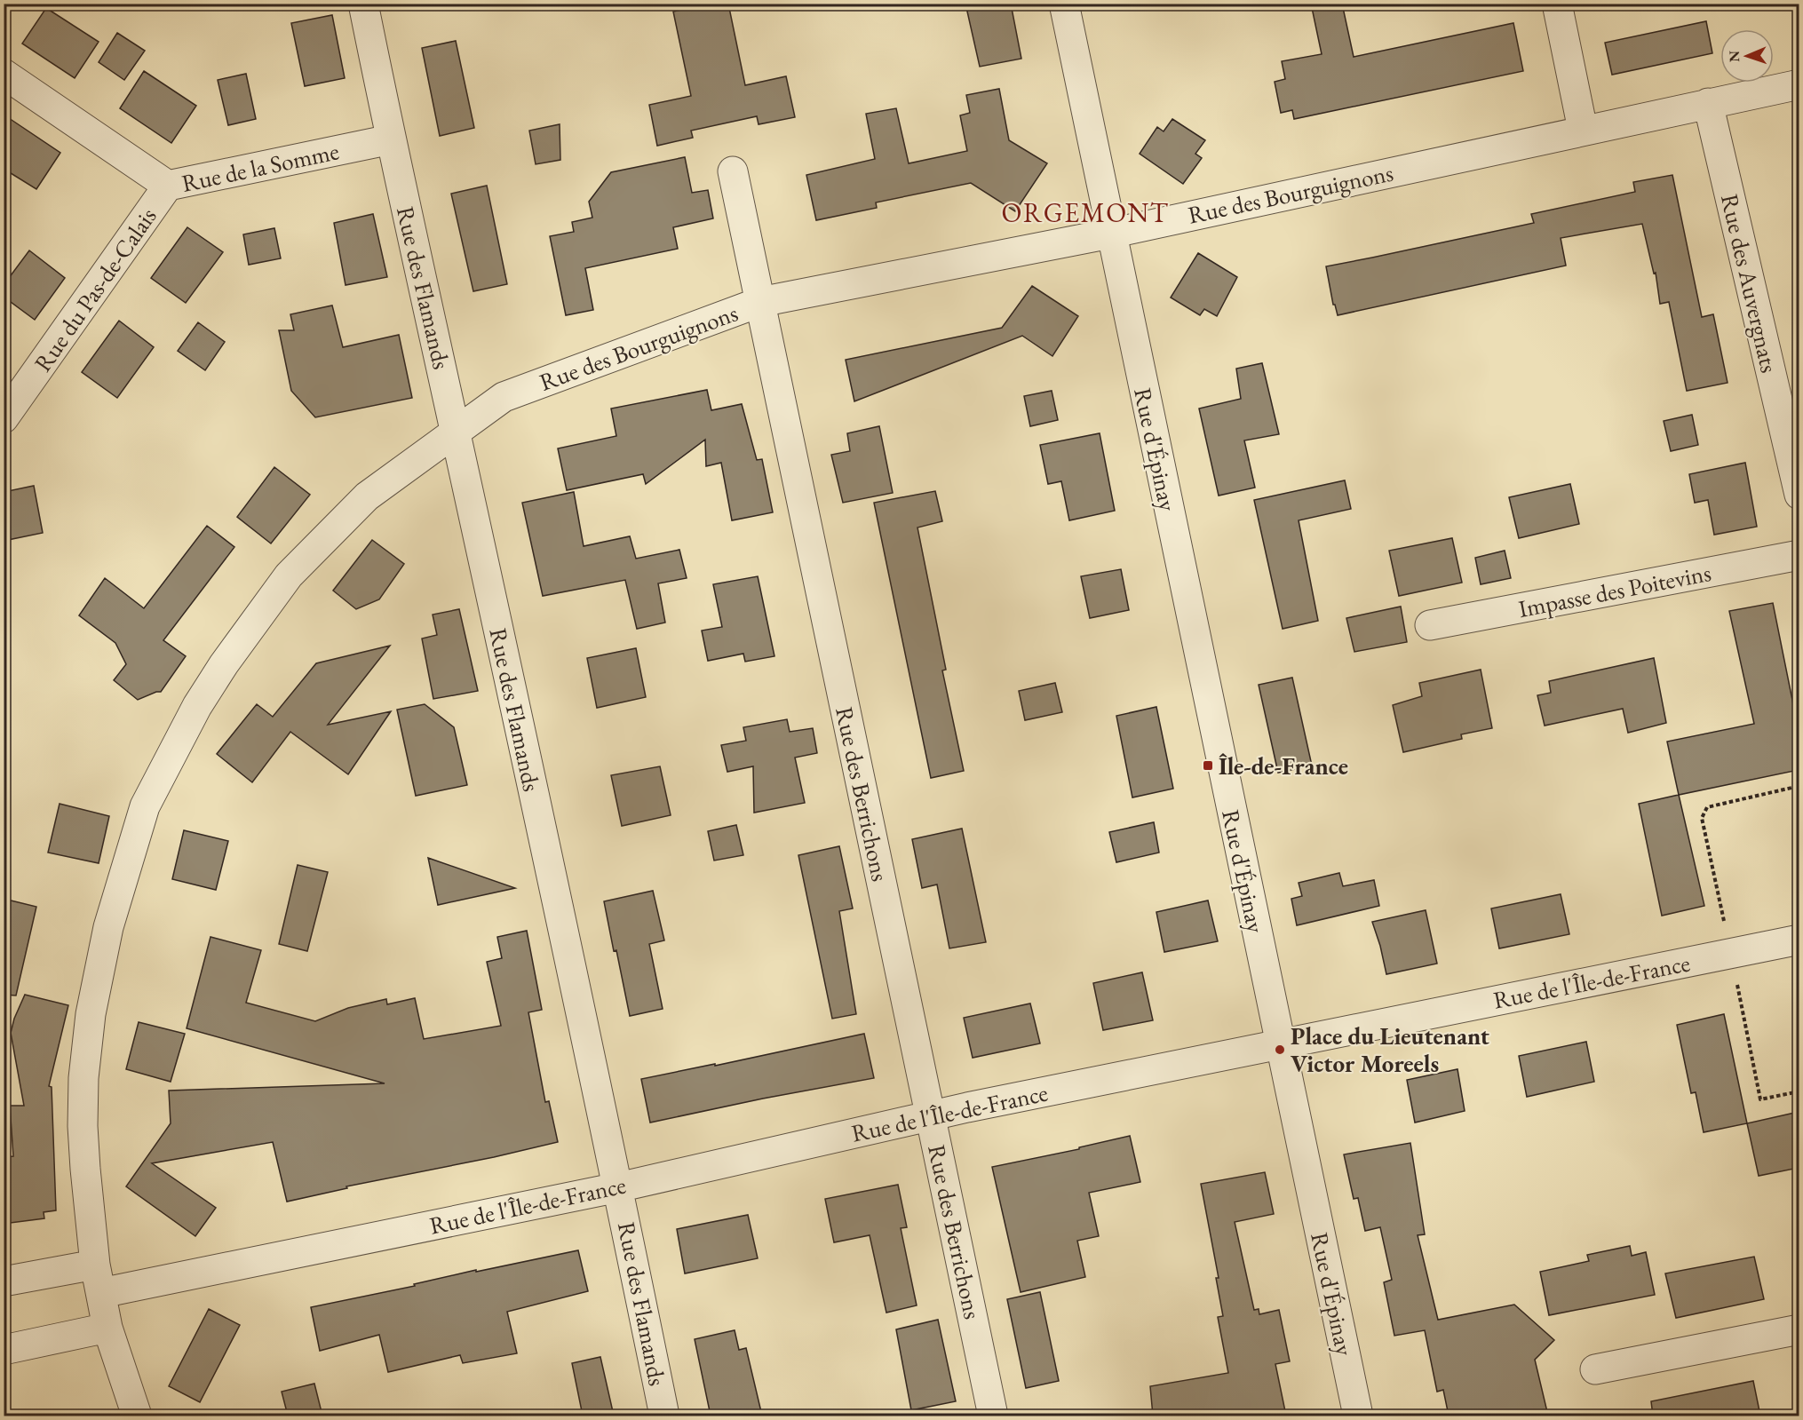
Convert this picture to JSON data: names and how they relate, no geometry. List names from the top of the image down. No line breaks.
{"streets":{"street":["Rue de la Somme","Rue des Bourguignons","Rue des Auvergnats","Rue des Flamands","Rue du Pas-de-Calais","Rue d'Épinay","Impasse des Poitevins","Rue des Berrichons","Rue de l'Île-de-France"]},"crossings":[["Rue de la Somme","Rue des Flamands"],["Rue de la Somme","Rue du Pas-de-Calais"],["Rue des Bourguignons","Rue des Auvergnats"],["Rue des Bourguignons","Rue des Flamands"],["Rue des Bourguignons","Rue d'Épinay"],["Rue des Bourguignons","Rue des Berrichons"],["Rue des Bourguignons","Rue de l'Île-de-France"],["Rue des Flamands","Rue de l'Île-de-France"],["Rue d'Épinay","Rue de l'Île-de-France"],["Rue des Berrichons","Rue de l'Île-de-France"]],"districts":["ORGEMONT"],"places":{"transit":["Île-de-France"],"other":["Place du Lieutenant Victor Moreels"]},"north":"left"}
